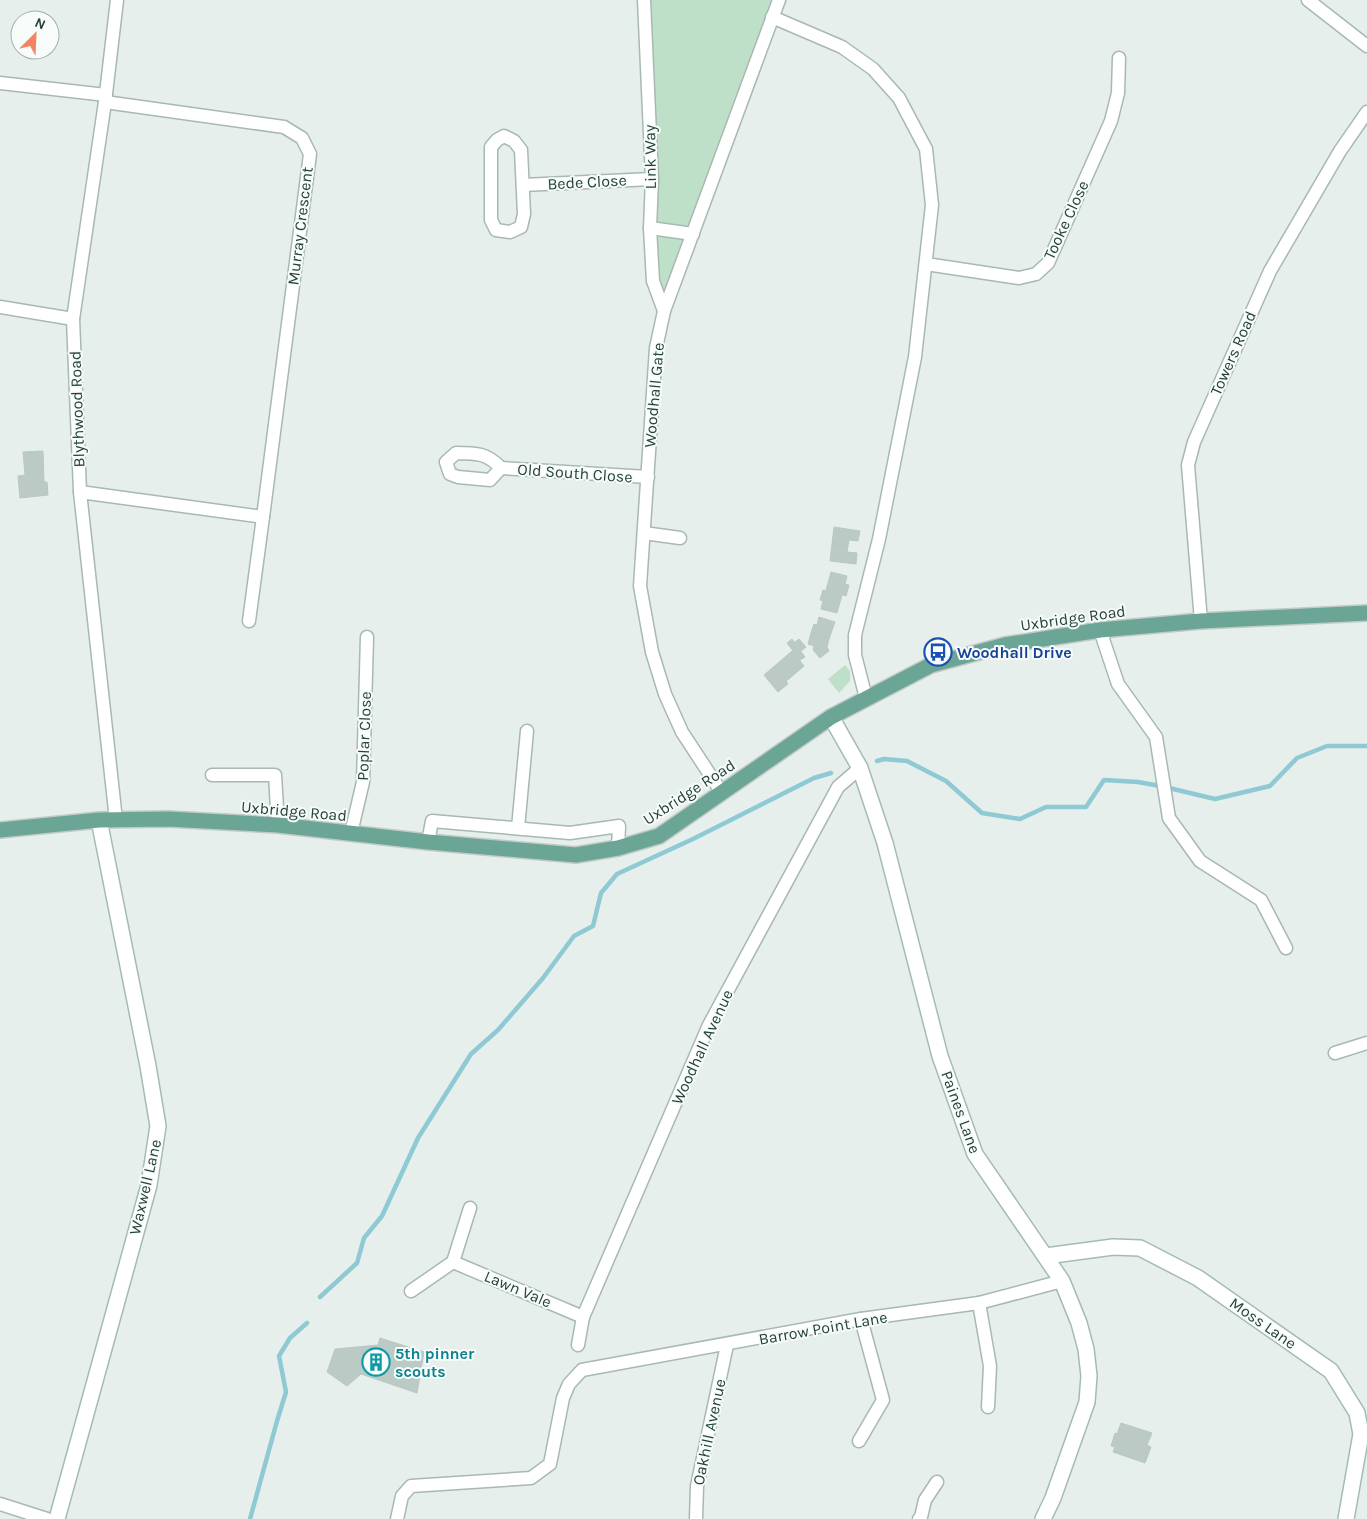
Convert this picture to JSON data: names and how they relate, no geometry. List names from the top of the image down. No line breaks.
{"streets":{"main road":["Uxbridge Road"],"street":["Link Way","Bede Close","Tooke Close","Murray Crescent","Towers Road","Woodhall Gate","Blythwood Road","Old South Close","Poplar Close","Woodhall Avenue","Paines Lane","Waxwell Lane","Lawn Vale","Moss Lane","Barrow Point Lane","Oakhill Avenue"]},"crossings":[["Link Way","Bede Close"],["Link Way","Woodhall Gate"],["Murray Crescent","Blythwood Road"],["Towers Road","Uxbridge Road"],["Woodhall Gate","Old South Close"],["Woodhall Gate","Uxbridge Road"],["Blythwood Road","Uxbridge Road"],["Uxbridge Road","Poplar Close"],["Uxbridge Road","Paines Lane"],["Uxbridge Road","Waxwell Lane"],["Woodhall Avenue","Paines Lane"],["Woodhall Avenue","Lawn Vale"],["Paines Lane","Moss Lane"],["Paines Lane","Barrow Point Lane"],["Barrow Point Lane","Oakhill Avenue"]],"places":{"bus stop":["Woodhall Drive"],"building":["5th pinner scouts"]},"north":"top right"}
